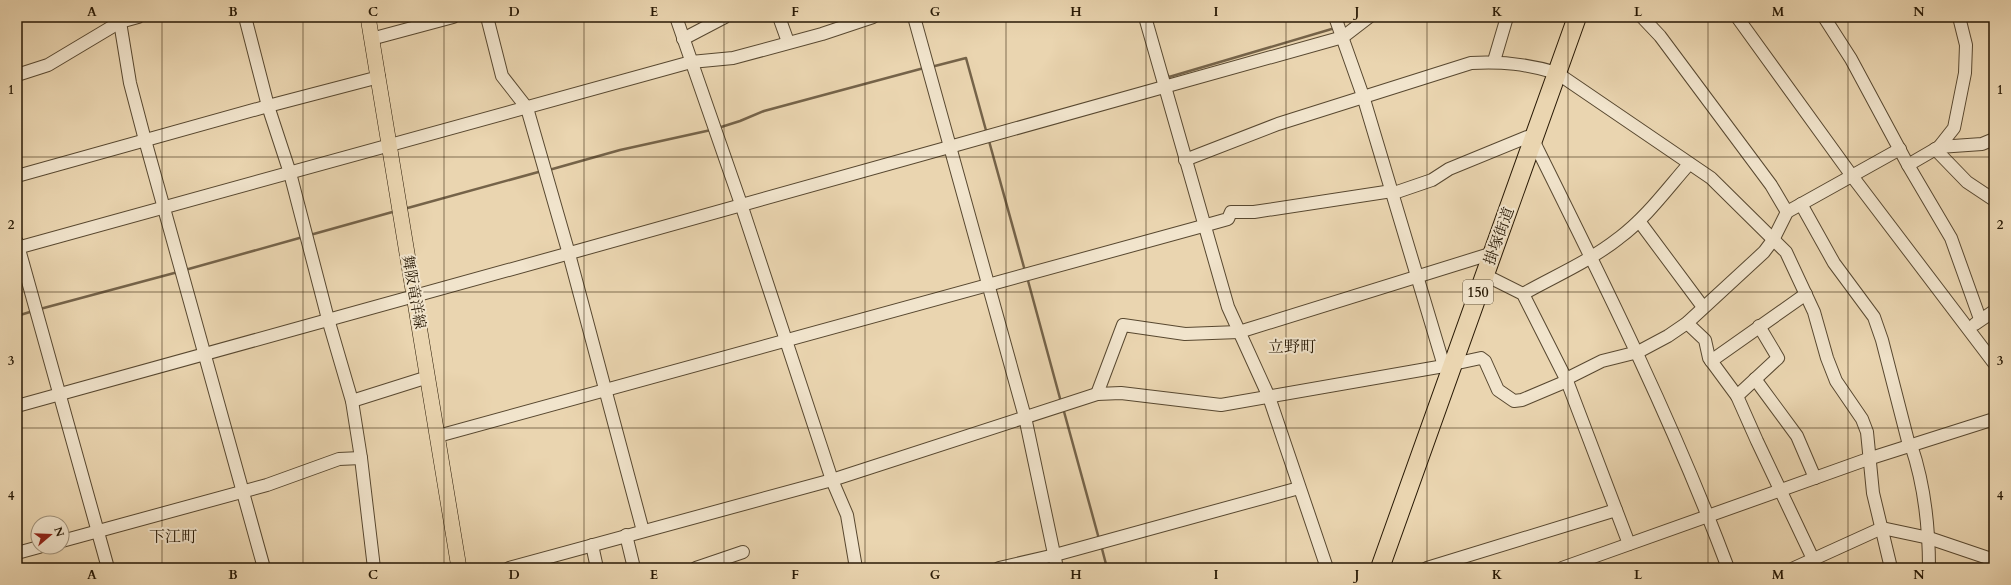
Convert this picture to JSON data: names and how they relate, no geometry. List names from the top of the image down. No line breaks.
{"streets":{"highway":["掛塚街道","150"],"main road":["舞阪竜洋線"]},"districts":["立野町","下江町"],"north":"right","grid":{"columns":["A","B","C","D","E","F","G","H","I","J","K","L","M","N"],"rows":["1","2","3","4"]}}
